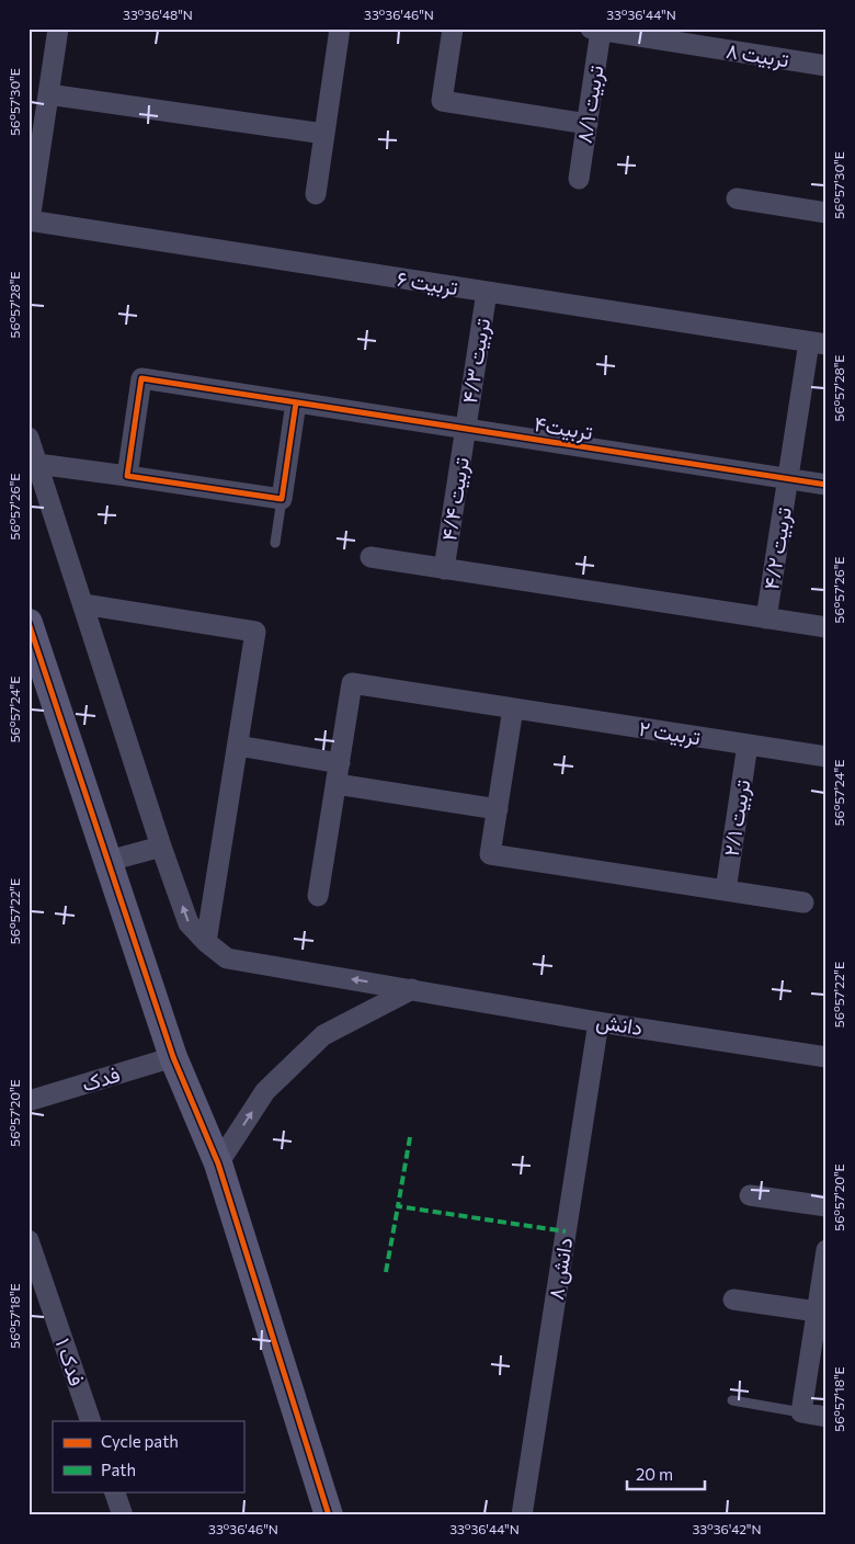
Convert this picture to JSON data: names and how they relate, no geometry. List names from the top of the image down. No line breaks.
{"streets":{"street":["تربیت ۸","تربیت ۸/۱","تربیت ۶","تربیت ۴/۳","تربیت۴","تربیت ۴/۴","تربیت ۴/۲","تربیت ۲","تربیت ۲/۱","دانش","فدک","دانش ۸","فدک ۱"]},"crossings":[["تربیت ۸","تربیت ۸/۱"],["تربیت ۶","تربیت ۴/۳"],["تربیت ۶","تربیت ۴/۲"],["تربیت ۴/۳","تربیت۴"],["تربیت ۴/۳","تربیت ۴/۴"],["تربیت۴","تربیت ۴/۴"],["تربیت۴","تربیت ۴/۲"],["تربیت ۲","تربیت ۲/۱"],["دانش","دانش ۸"]],"legend":["Cycle path","Path"],"scale_bar":"20 m","coordinates":["33°36'48\"N","33°36'46\"N","33°36'44\"N","56°57'30\"E","56°57'28\"E","56°57'26\"E","56°57'24\"E","56°57'22\"E","56°57'20\"E","56°57'18\"E","33°36'42\"N"]}
